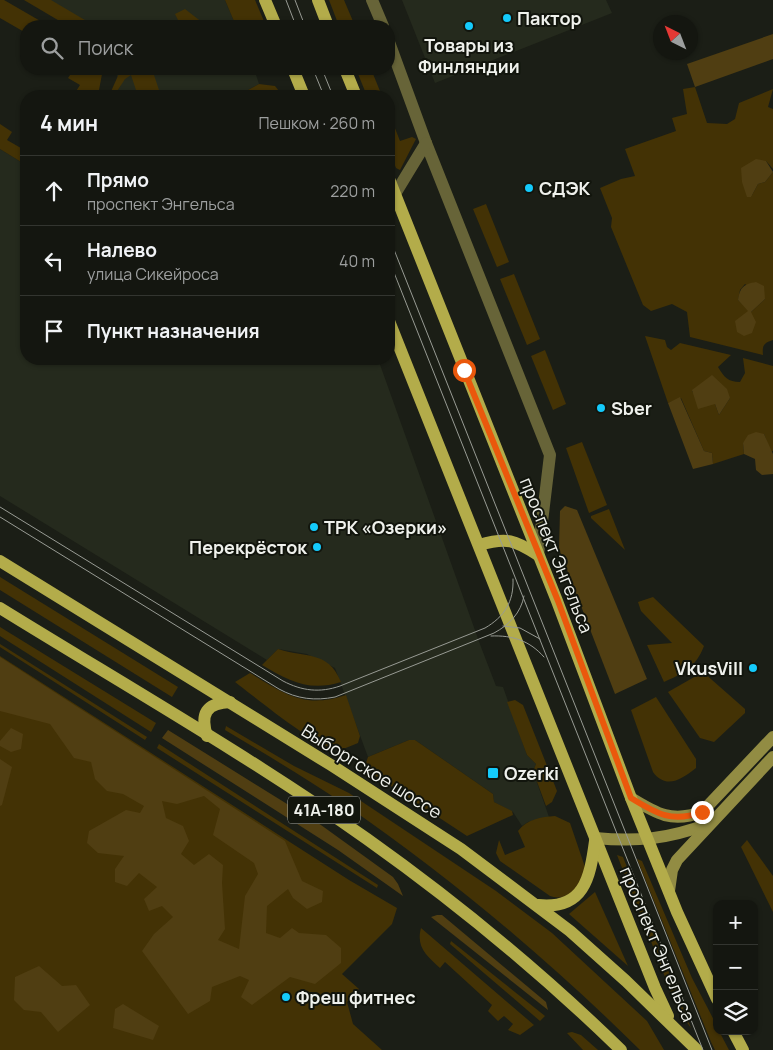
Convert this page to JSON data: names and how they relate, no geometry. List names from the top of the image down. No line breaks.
{"streets":{"main road":["проспект Энгельса","Выборгское шоссе","41А-180"]},"crossings":[["проспект Энгельса","Выборгское шоссе"]],"places":{"other":["Пактор","Товары из Финляндии","СДЭК","Sber","ТРК «Озерки»","Перекрёсток","VkusVill","Фреш фитнес"],"transit":["Ozerki"]},"north":"top left","page":{"search":"Поиск","heading":["4 мин","Пешком · 260 m"],"list":[["Прямо","проспект Энгельса","220 m"],["Налево","улица Сикейроса","40 m"],"Пункт назначения"],"map_buttons":["+","−"]}}
